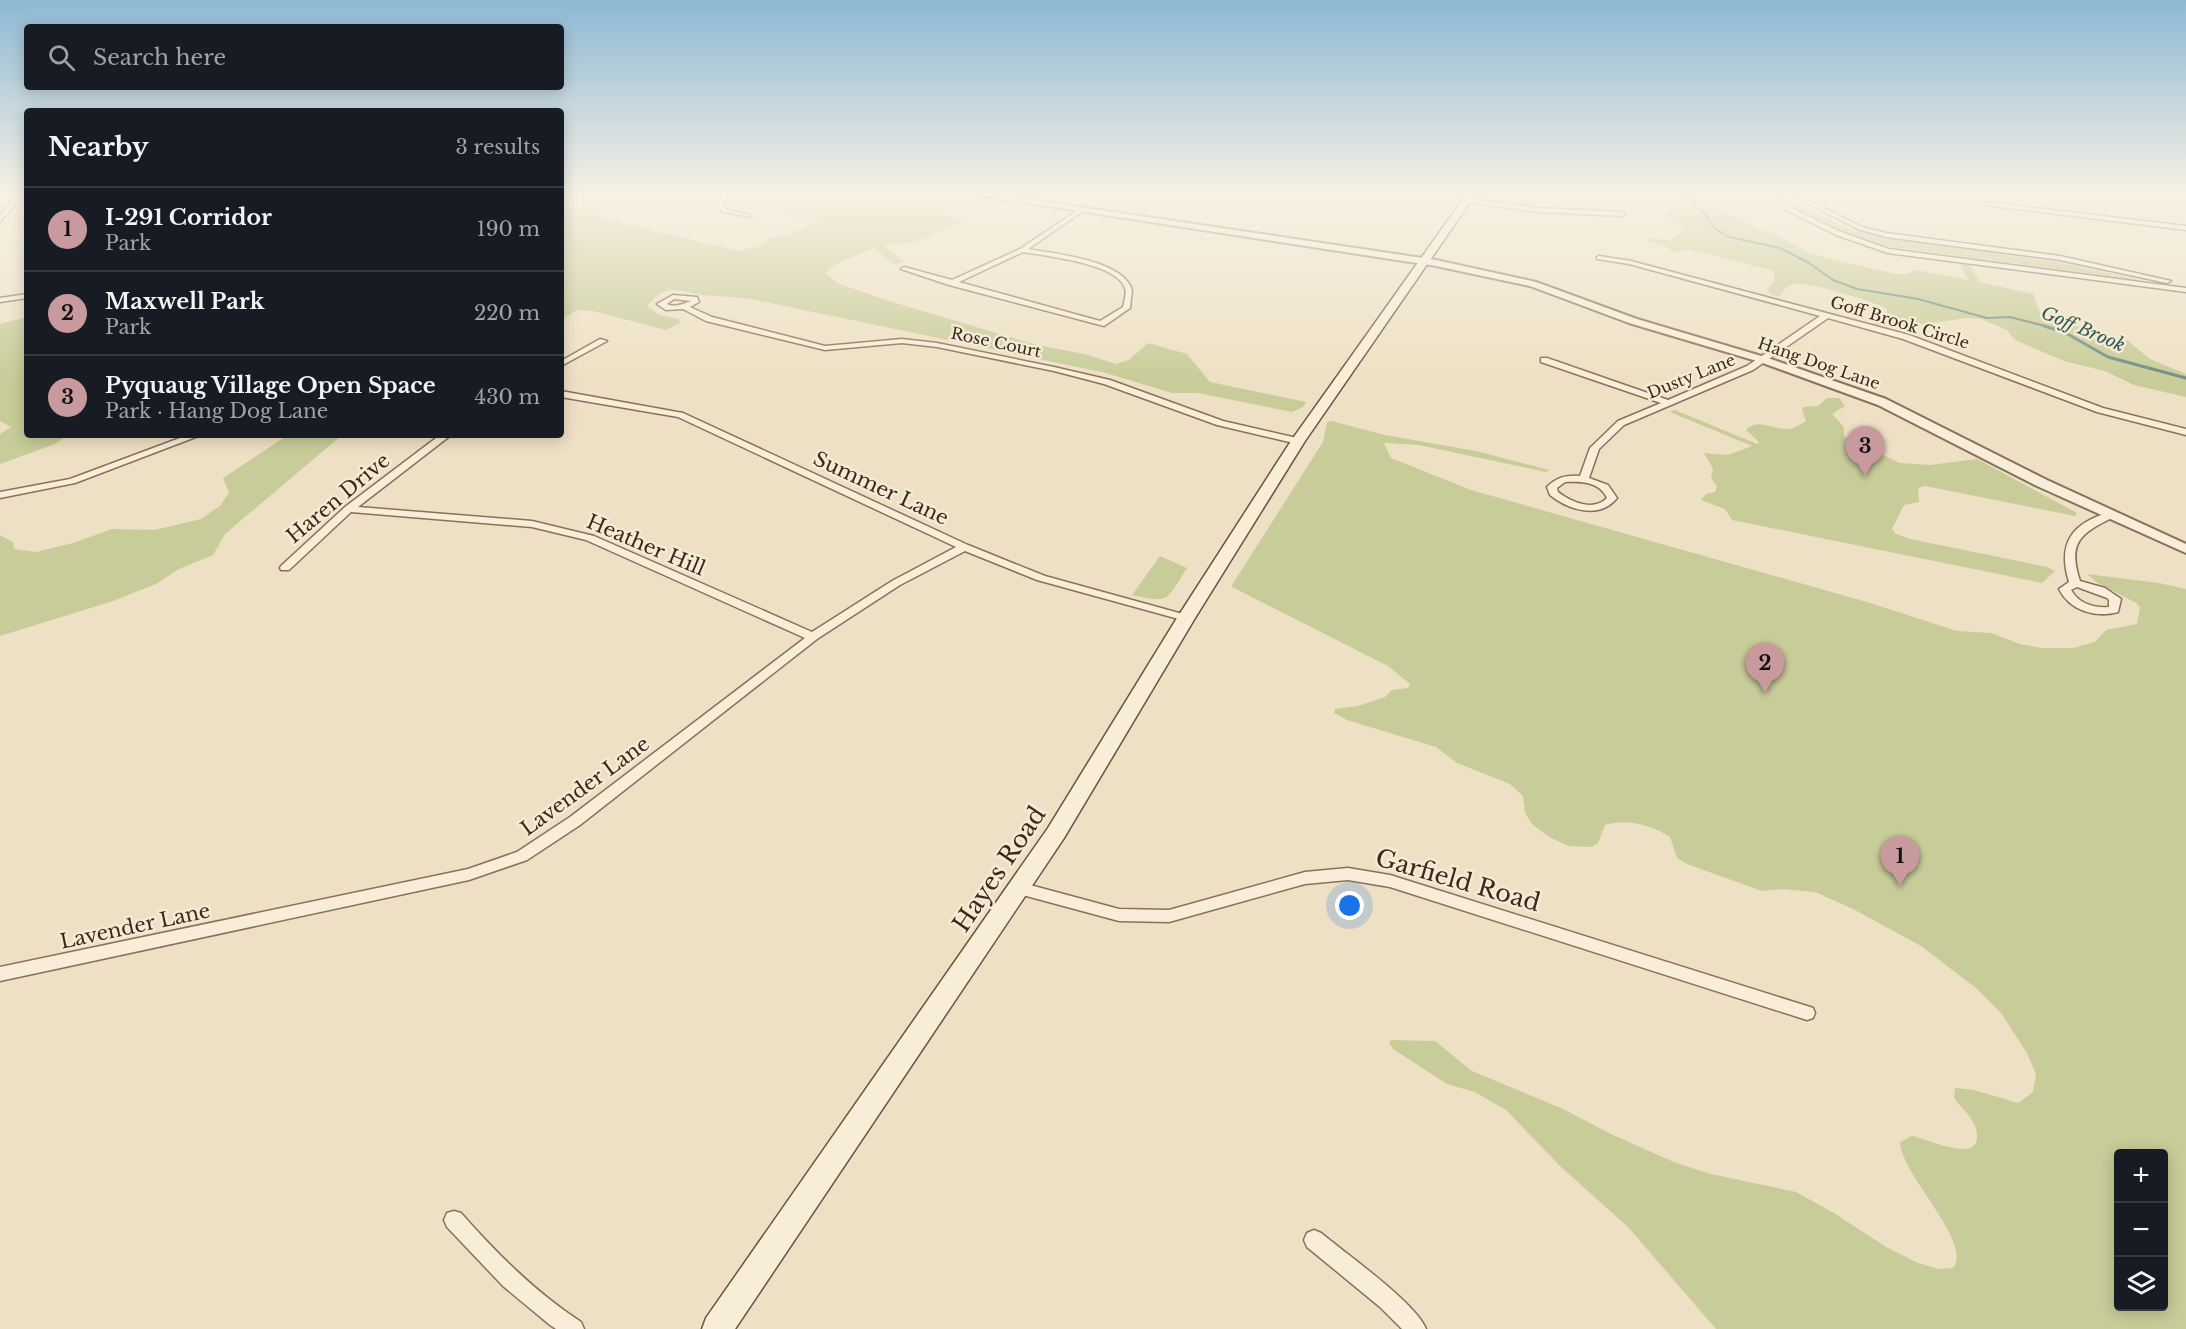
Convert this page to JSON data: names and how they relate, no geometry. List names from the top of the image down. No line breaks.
{"streets":{"main road":["Hayes Road"],"street":["Goff Brook Circle","Rose Court","Hang Dog Lane","Dusty Lane","Summer Lane","Haren Drive","Heather Hill","Lavender Lane","Garfield Road"]},"crossings":[["Goff Brook Circle","Dusty Lane"],["Rose Court","Hayes Road"],["Hang Dog Lane","Dusty Lane"],["Hang Dog Lane","Hayes Road"],["Summer Lane","Lavender Lane"],["Summer Lane","Hayes Road"],["Haren Drive","Heather Hill"],["Heather Hill","Lavender Lane"],["Hayes Road","Garfield Road"]],"water":["Goff Brook"],"page":{"search":"Search here","heading":["Nearby","3 results"],"list":[{"mark":"1","name":"I-291 Corridor","note":"Park","value":"190 m"},{"mark":"2","name":"Maxwell Park","note":"Park","value":"220 m"},{"mark":"3","name":"Pyquaug Village Open Space","note":"Park · Hang Dog Lane","value":"430 m"}],"pins":["3","2","1"],"map_buttons":["+","−"]}}
